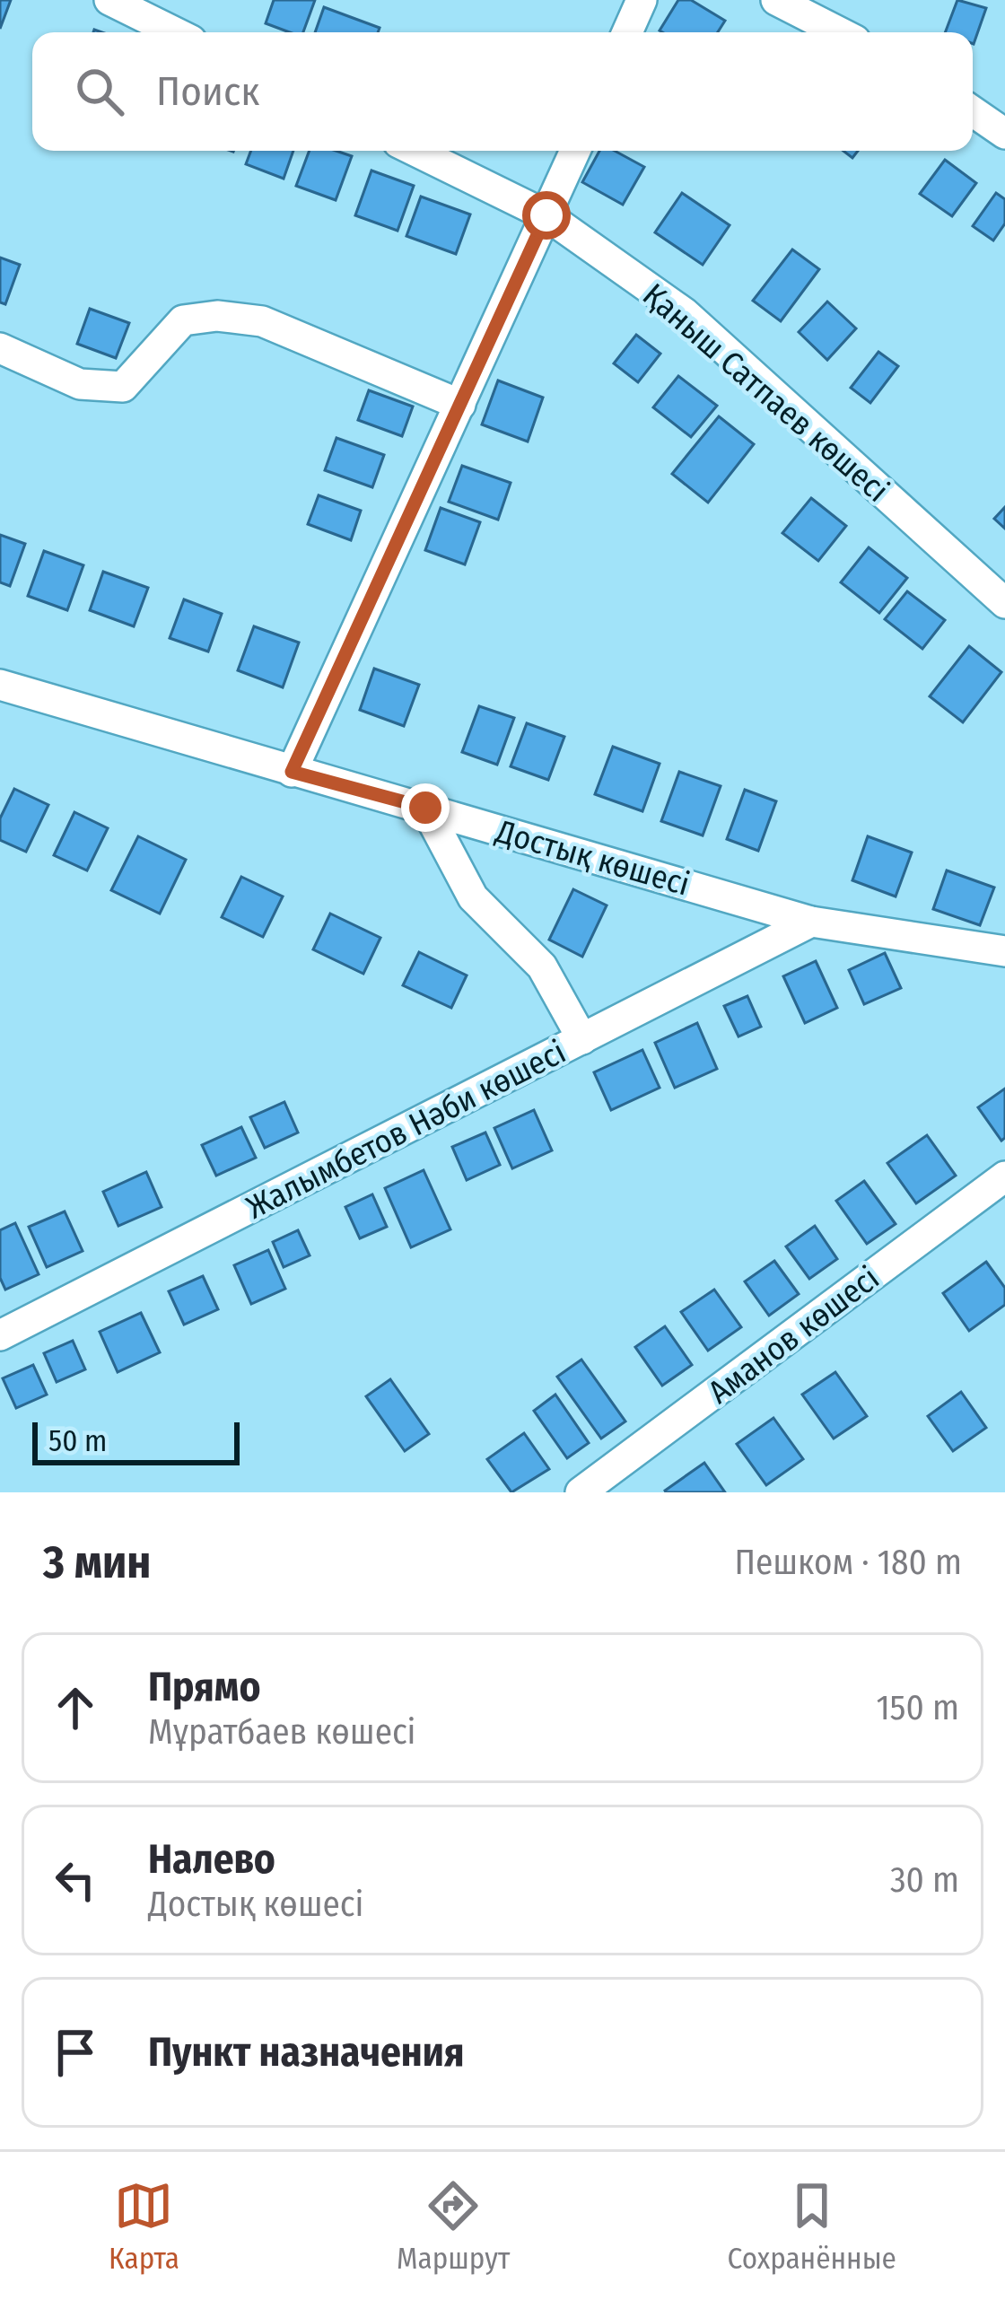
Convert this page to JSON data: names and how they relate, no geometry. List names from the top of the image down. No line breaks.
{"streets":{"street":["Қаныш Сатпаев көшесі","Достық көшесі","Жалымбетов Нәби көшесі","Аманов көшесі"]},"crossings":[["Достық көшесі","Жалымбетов Нәби көшесі"]],"scale_bar":"50 m","page":{"search":"Поиск","scale":"50 m","heading":["3 мин","Пешком · 180 m"],"list":[["Прямо","Мұратбаев көшесі","150 m"],["Налево","Достық көшесі","30 m"],"Пункт назначения"],"nav":["Карта","Маршрут","Сохранённые"]}}
